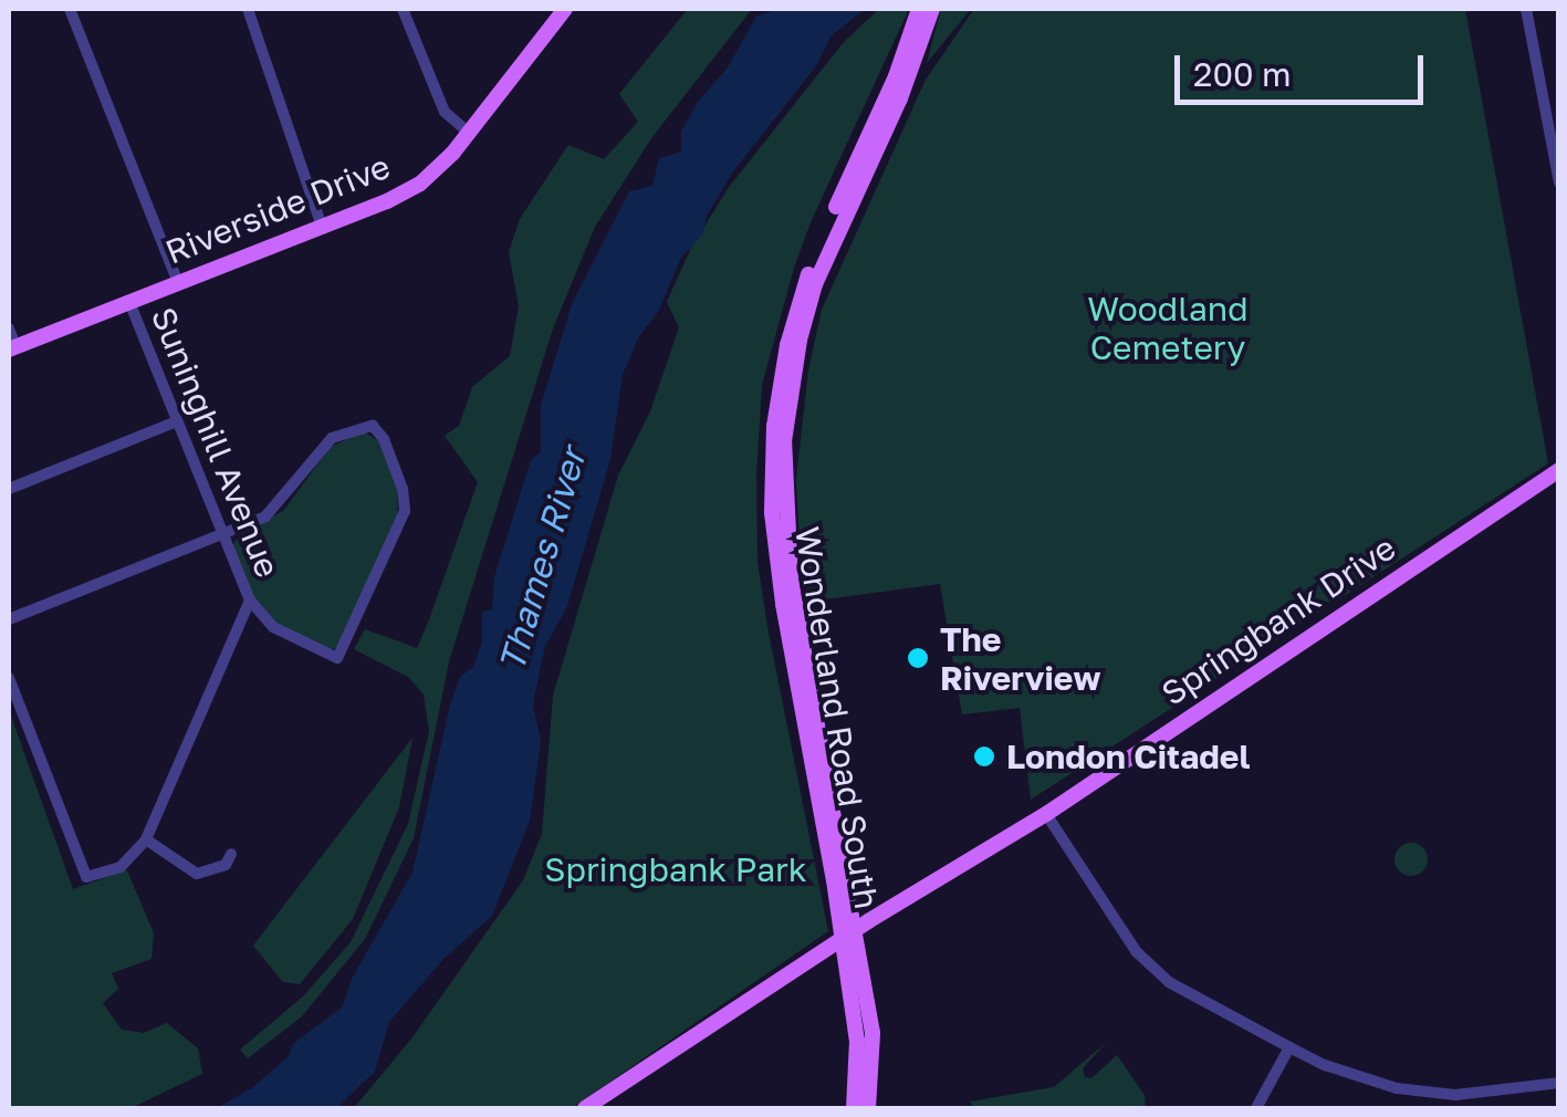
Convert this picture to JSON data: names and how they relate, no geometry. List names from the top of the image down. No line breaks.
{"streets":{"main road":["Riverside Drive","Springbank Drive","Wonderland Road South"],"street":["Suninghill Avenue"]},"crossings":[["Riverside Drive","Suninghill Avenue"],["Springbank Drive","Wonderland Road South"]],"water":["Thames River"],"parks":["Woodland Cemetery","Springbank Park"],"places":["The Riverview","London Citadel"],"scale_bar":"200 m"}
